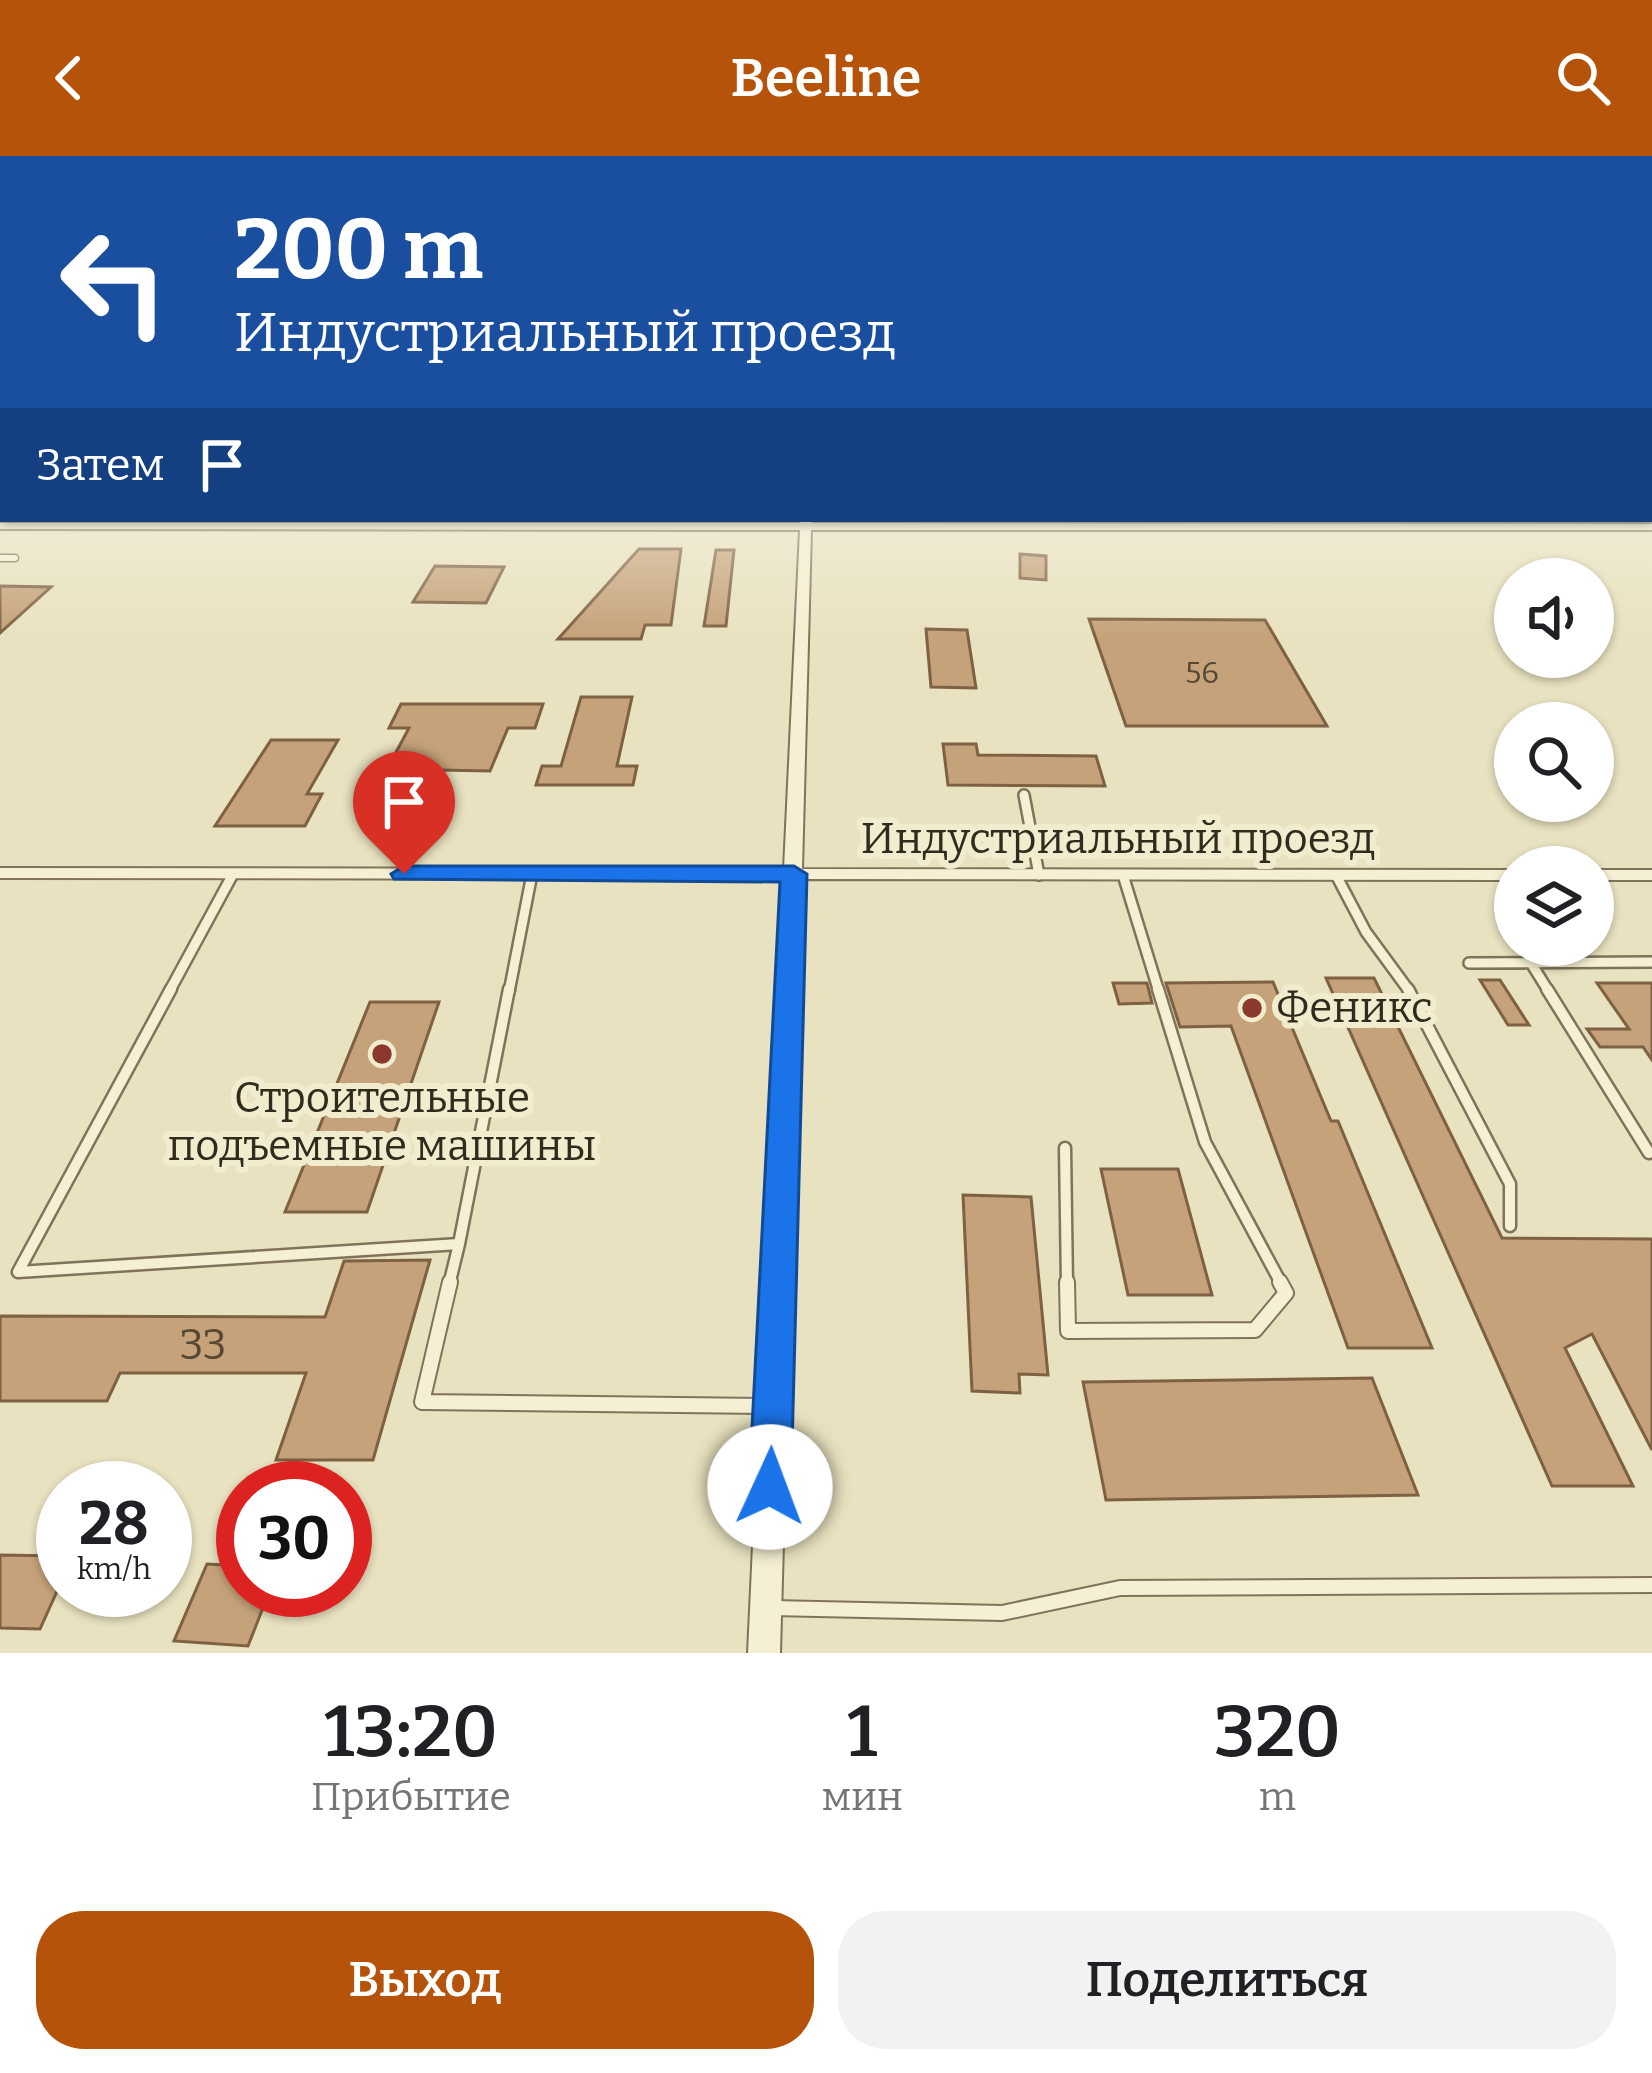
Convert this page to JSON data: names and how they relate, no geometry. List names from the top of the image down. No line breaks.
{"streets":{"street":["Индустриальный проезд"]},"places":["Феникс","Строительные подъемные машины"],"house_numbers":["56","33"],"page":{"header":"Beeline","turn":["200 m","Индустриальный проезд"],"then":"Затем","speed":"28 km/h","limit":"30","eta":["13:20","Прибытие","1","мин","320","m"],"buttons":["Выход","Поделиться"]}}
